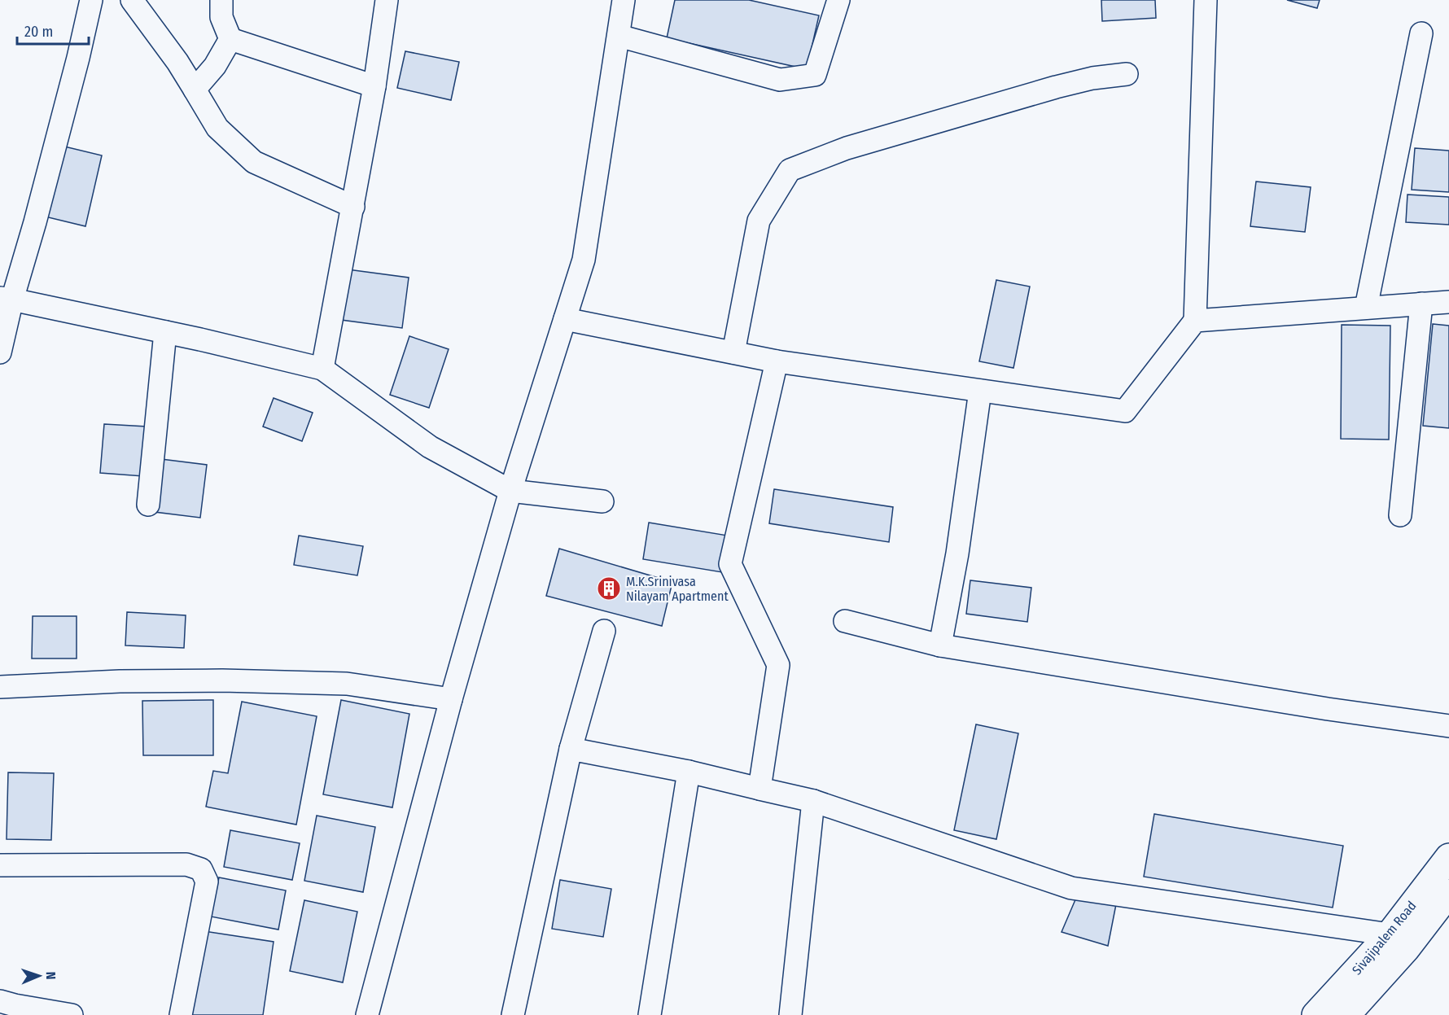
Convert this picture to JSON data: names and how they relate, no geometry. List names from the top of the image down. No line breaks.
{"streets":{"main road":["Sivajipalem Road"]},"places":{"building":["M.K.Srinivasa Nilayam Apartment"]},"scale_bar":"20 m","north":"right"}
